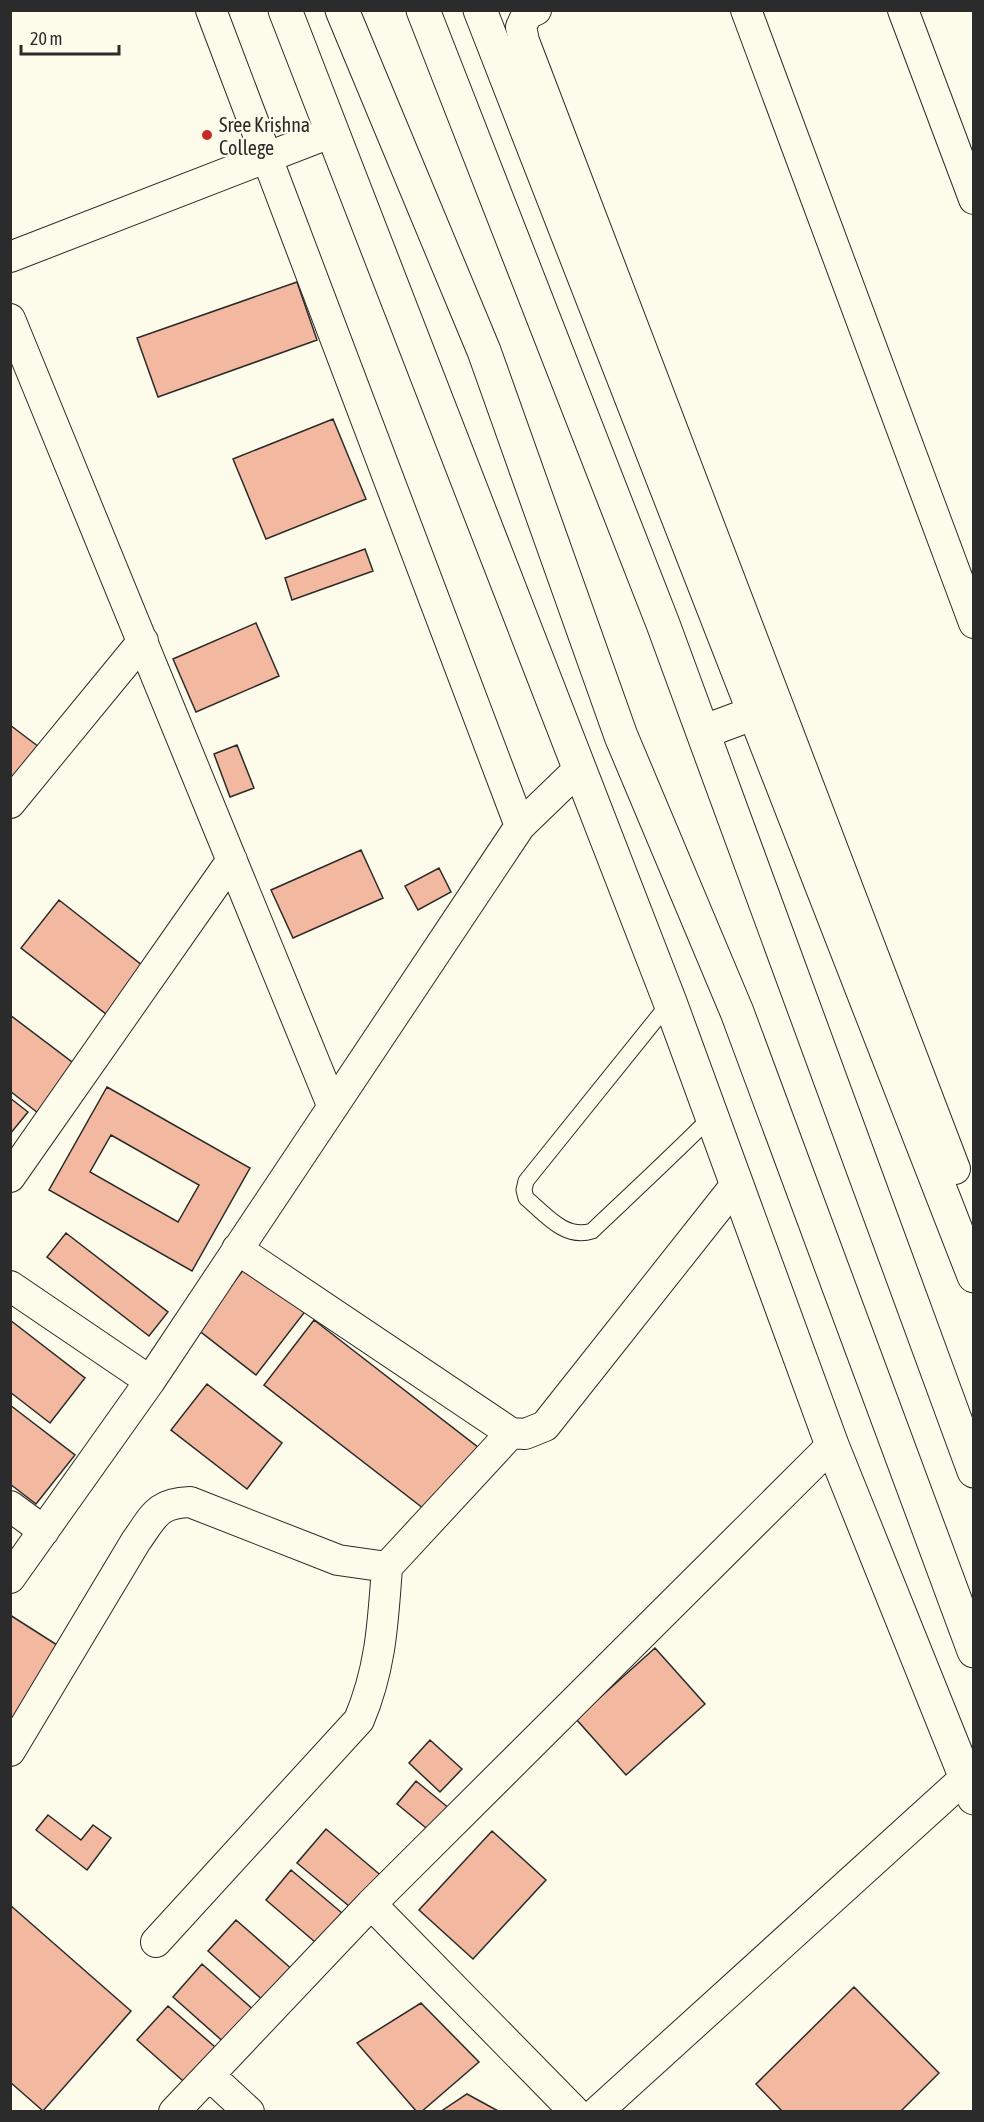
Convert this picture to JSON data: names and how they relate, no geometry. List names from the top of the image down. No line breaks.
{"places":["Sree Krishna College"],"scale_bar":"20 m"}
